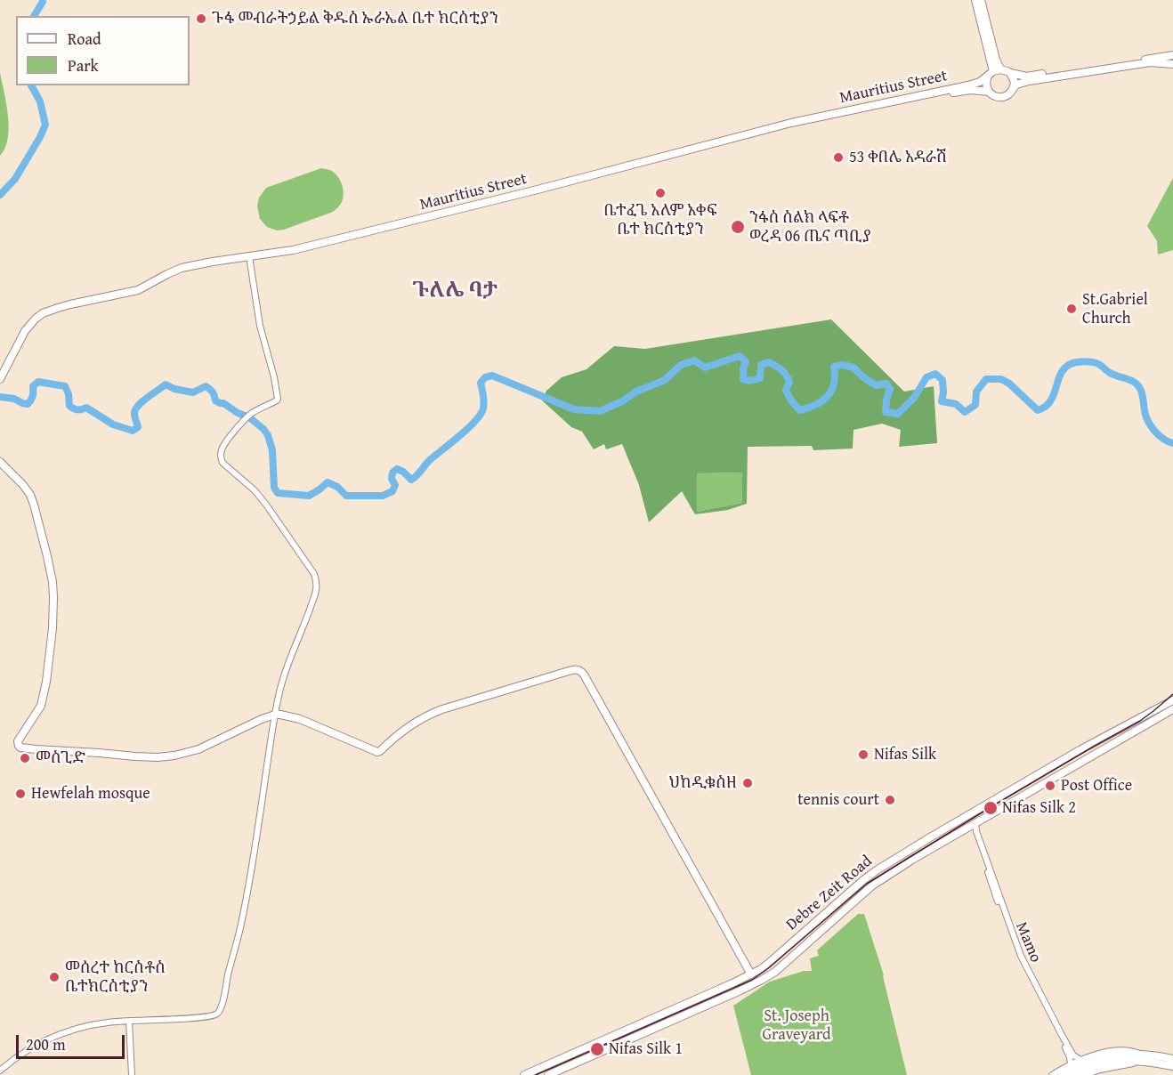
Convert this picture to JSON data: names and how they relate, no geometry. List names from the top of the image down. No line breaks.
{"streets":{"main road":["Mauritius Street","Debre Zeit Road"],"street":["Mamo"]},"crossings":[["Debre Zeit Road","Mamo"]],"districts":["ጉለሌ ባታ"],"parks":["St. Joseph Graveyard"],"places":["ጉፋ መብራትኃይል ቅዱስ ኡራኤል ቤተ ክርስቲያን","53 ቀበሌ አዳራሽ","ቤተፈጌ አለም አቀፍ ቤተ ክርስቲያን","ንፋስ ስልክ ላፍቶ ወረዳ 06 ጤና ጣቢያ","St.Gabriel Church","Nifas Silk","መስጊድ","ህከዲቁስዘ","Post Office","Hewfelah mosque","tennis court","Nifas Silk 2","መሰረተ ከርስቶስ ቤተክርስቲያን","Nifas Silk 1"],"legend":["Road","Park"],"scale_bar":"200 m"}
